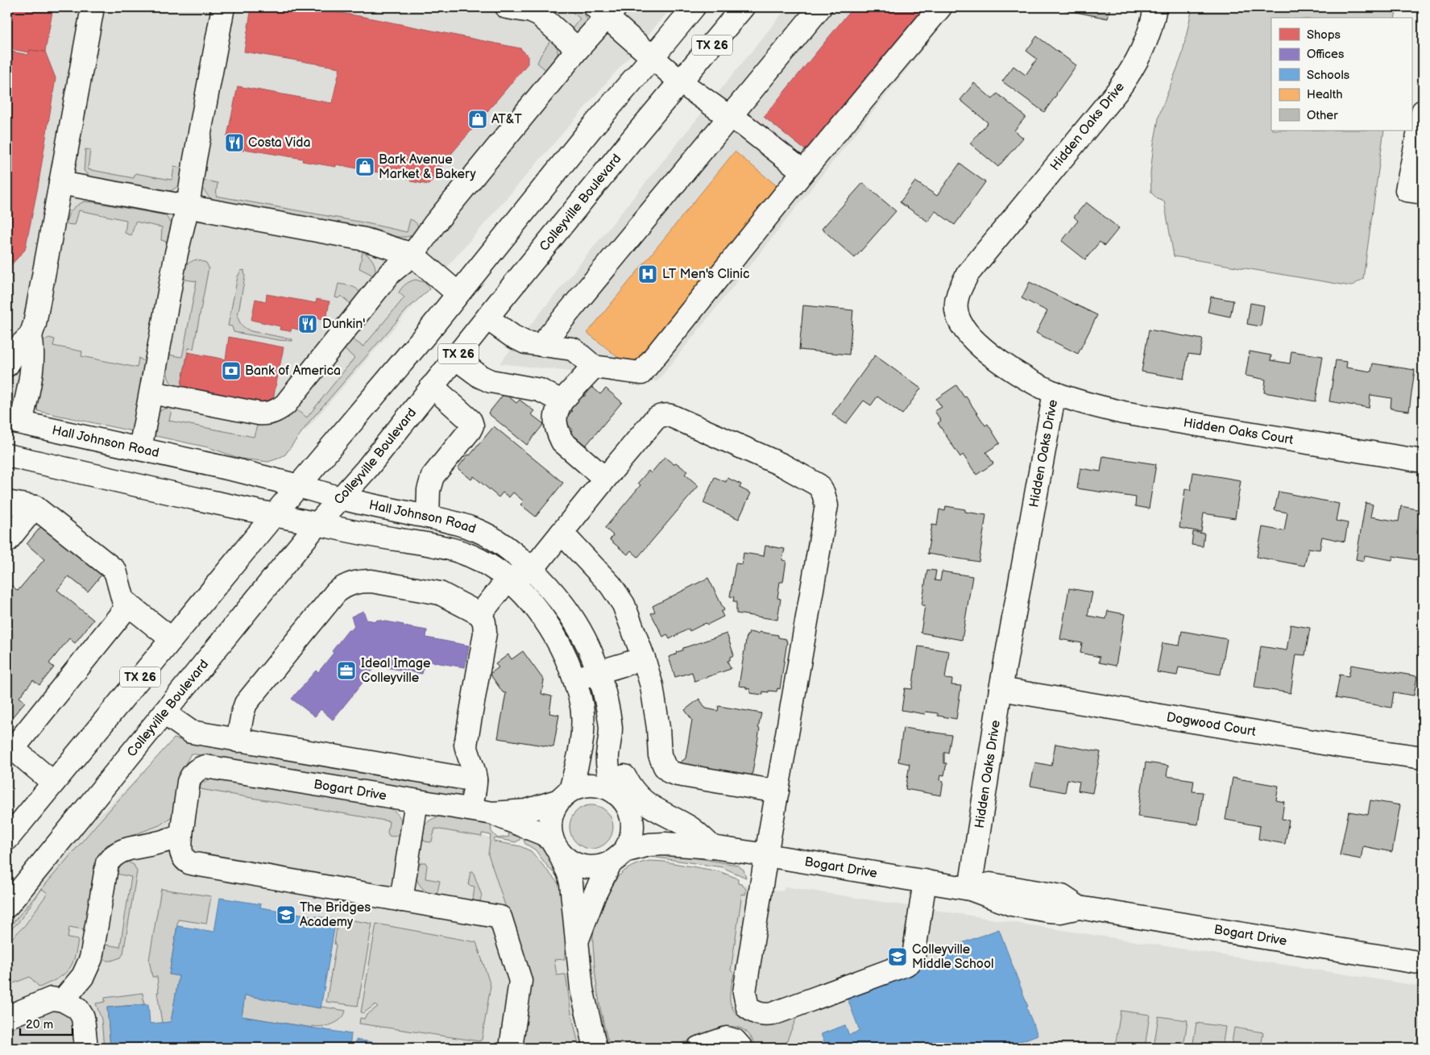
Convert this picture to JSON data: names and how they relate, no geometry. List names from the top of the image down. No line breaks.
{"streets":{"street":["TX 26","Hidden Oaks Drive","Colleyville Boulevard","Hidden Oaks Court","Hall Johnson Road","Dogwood Court","Bogart Drive"]},"crossings":[["TX 26","Hall Johnson Road"],["Hidden Oaks Drive","Hidden Oaks Court"],["Hidden Oaks Drive","Dogwood Court"],["Hidden Oaks Drive","Bogart Drive"],["Colleyville Boulevard","Hall Johnson Road"],["Hall Johnson Road","Bogart Drive"]],"places":{"shop":["AT&T","Bark Avenue Market & Bakery"],"restaurant":["Costa Vida","Dunkin'"],"hospital":["LT Men's Clinic"],"bank":["Bank of America"],"office":["Ideal Image Colleyville"],"school or university":["The Bridges Academy","Colleyville Middle School"]},"legend":["Shops","Offices","Schools","Health","Other"],"scale_bar":"20 m"}
